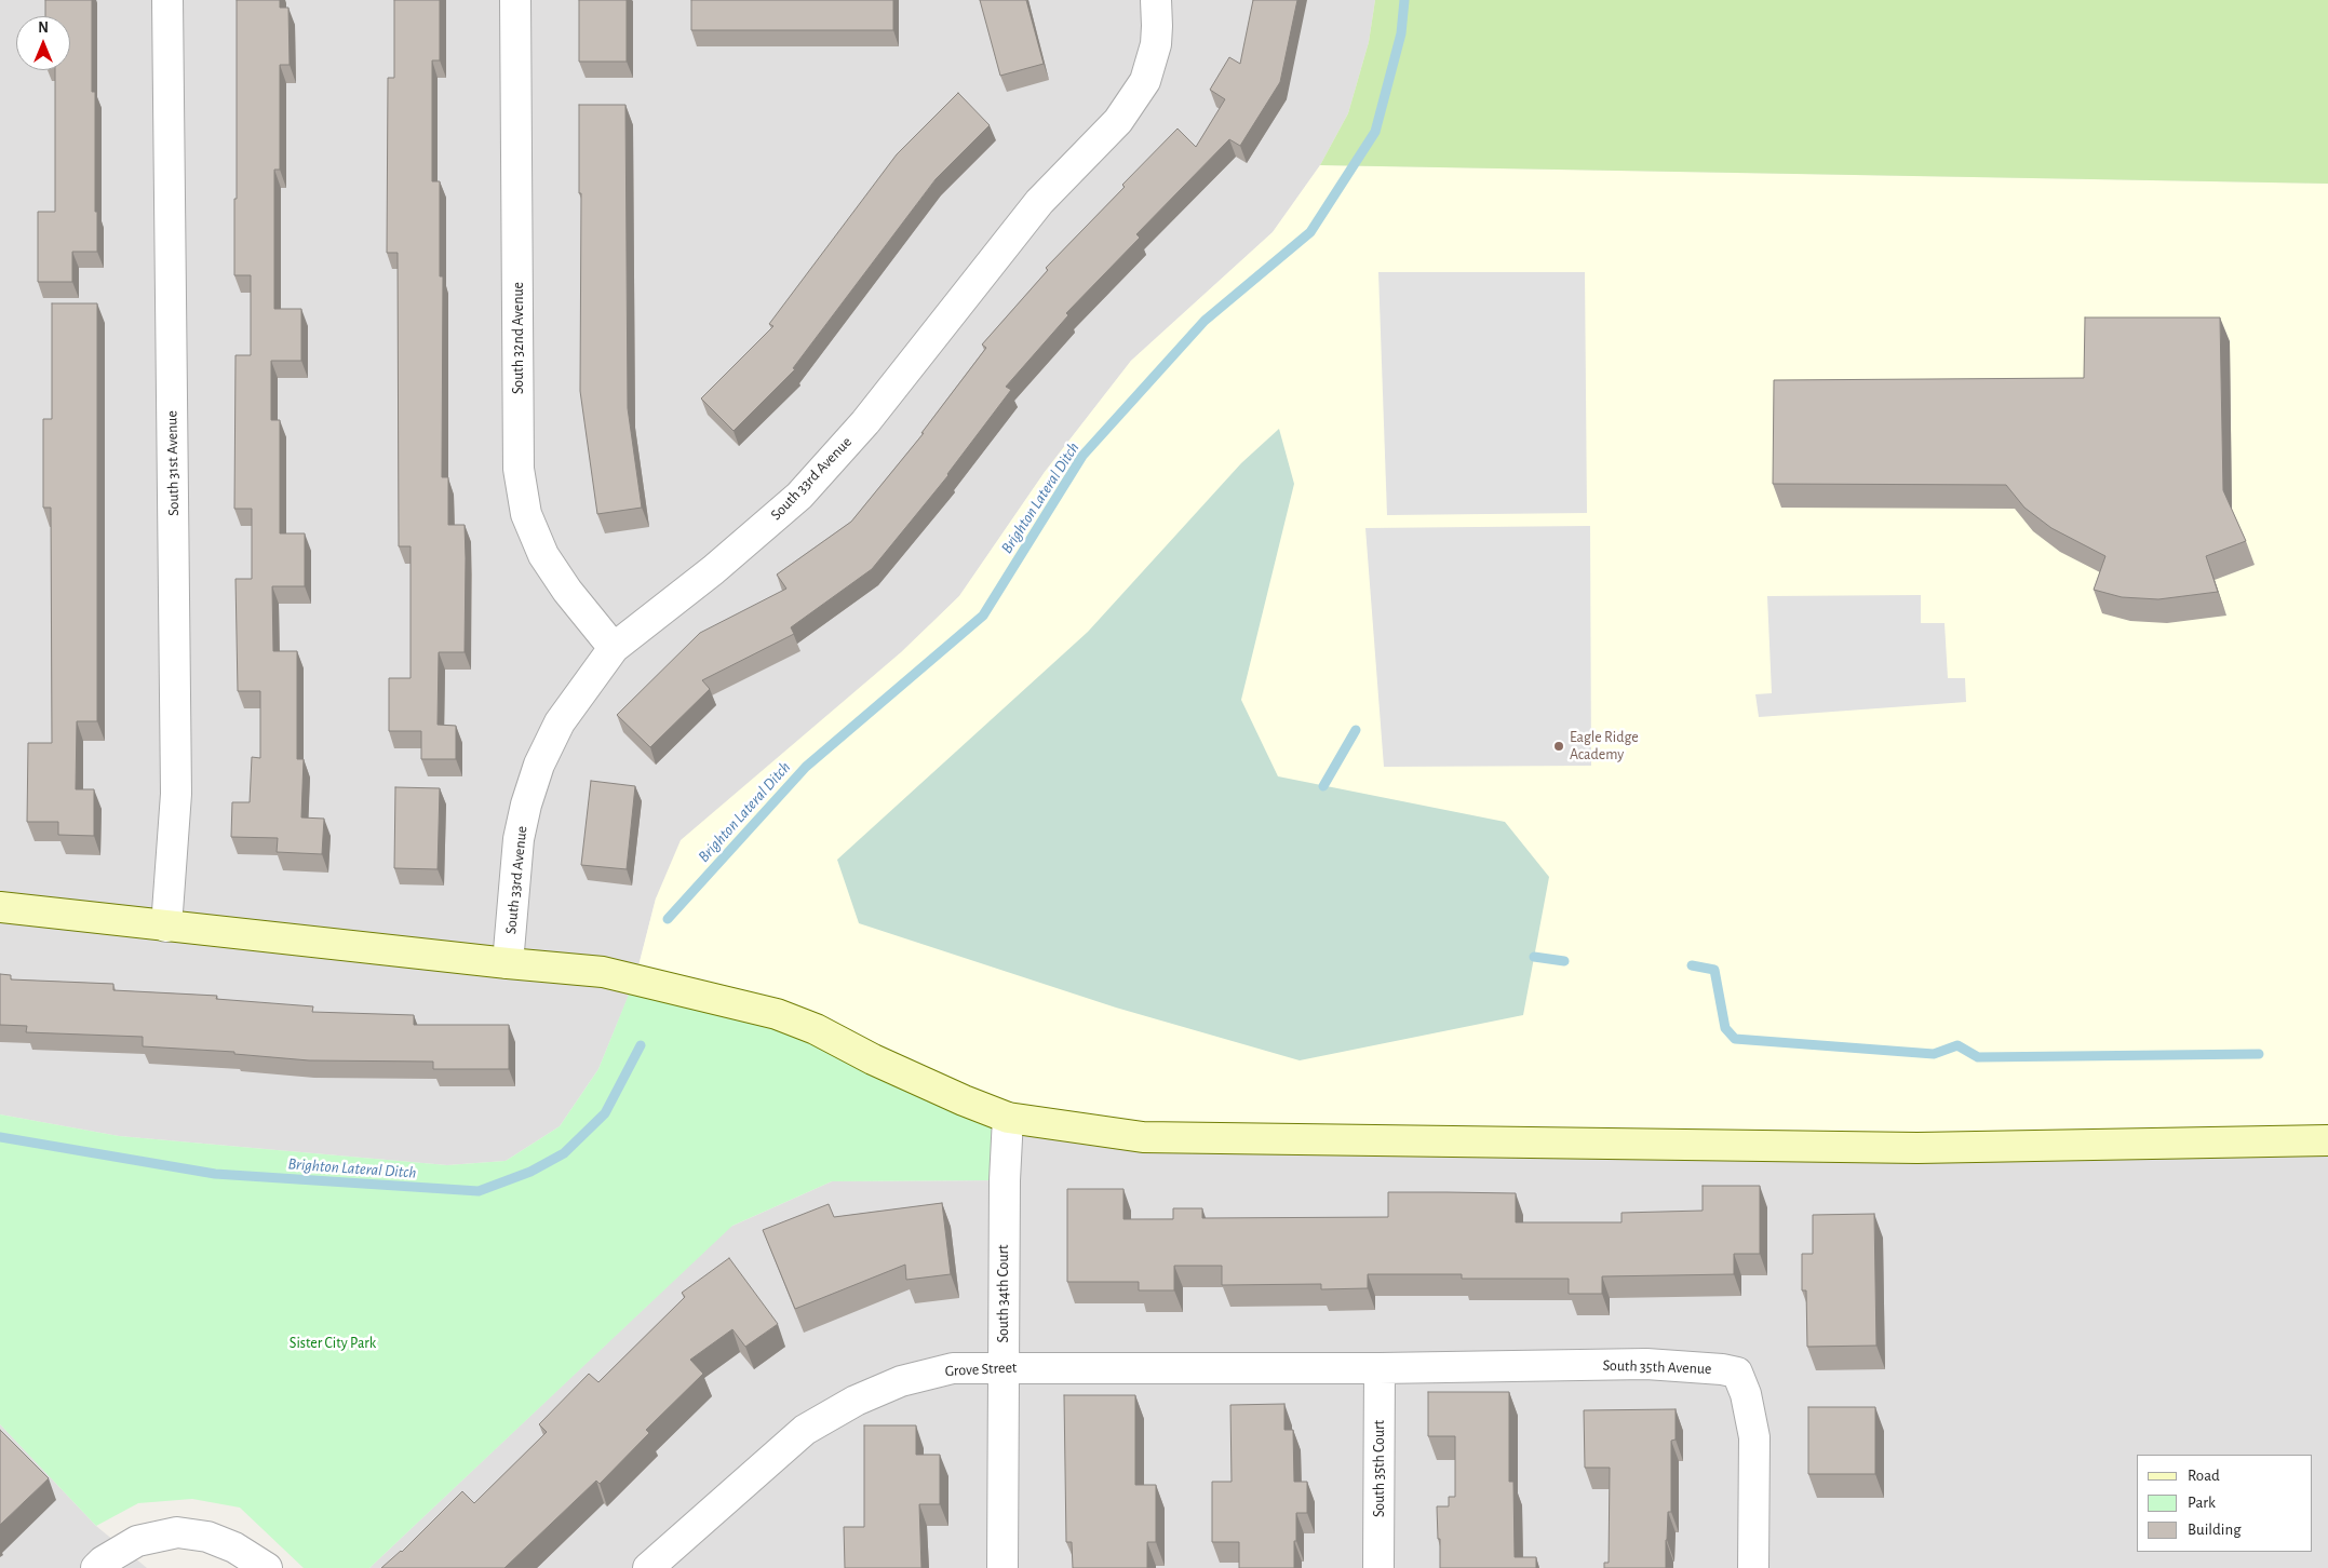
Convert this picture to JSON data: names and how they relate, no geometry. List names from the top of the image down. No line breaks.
{"streets":{"street":["South 32nd Avenue","South 31st Avenue","South 33rd Avenue","South 34th Court","South 35th Avenue","Grove Street","South 35th Court"]},"crossings":[["South 32nd Avenue","South 33rd Avenue"],["South 34th Court","Grove Street"],["South 35th Avenue","Grove Street"],["South 35th Avenue","South 35th Court"],["Grove Street","South 35th Court"]],"water":["Brighton Lateral Ditch"],"parks":["Sister City Park"],"places":["Eagle Ridge Academy"],"legend":["Road","Park","Building"],"north":"top"}
